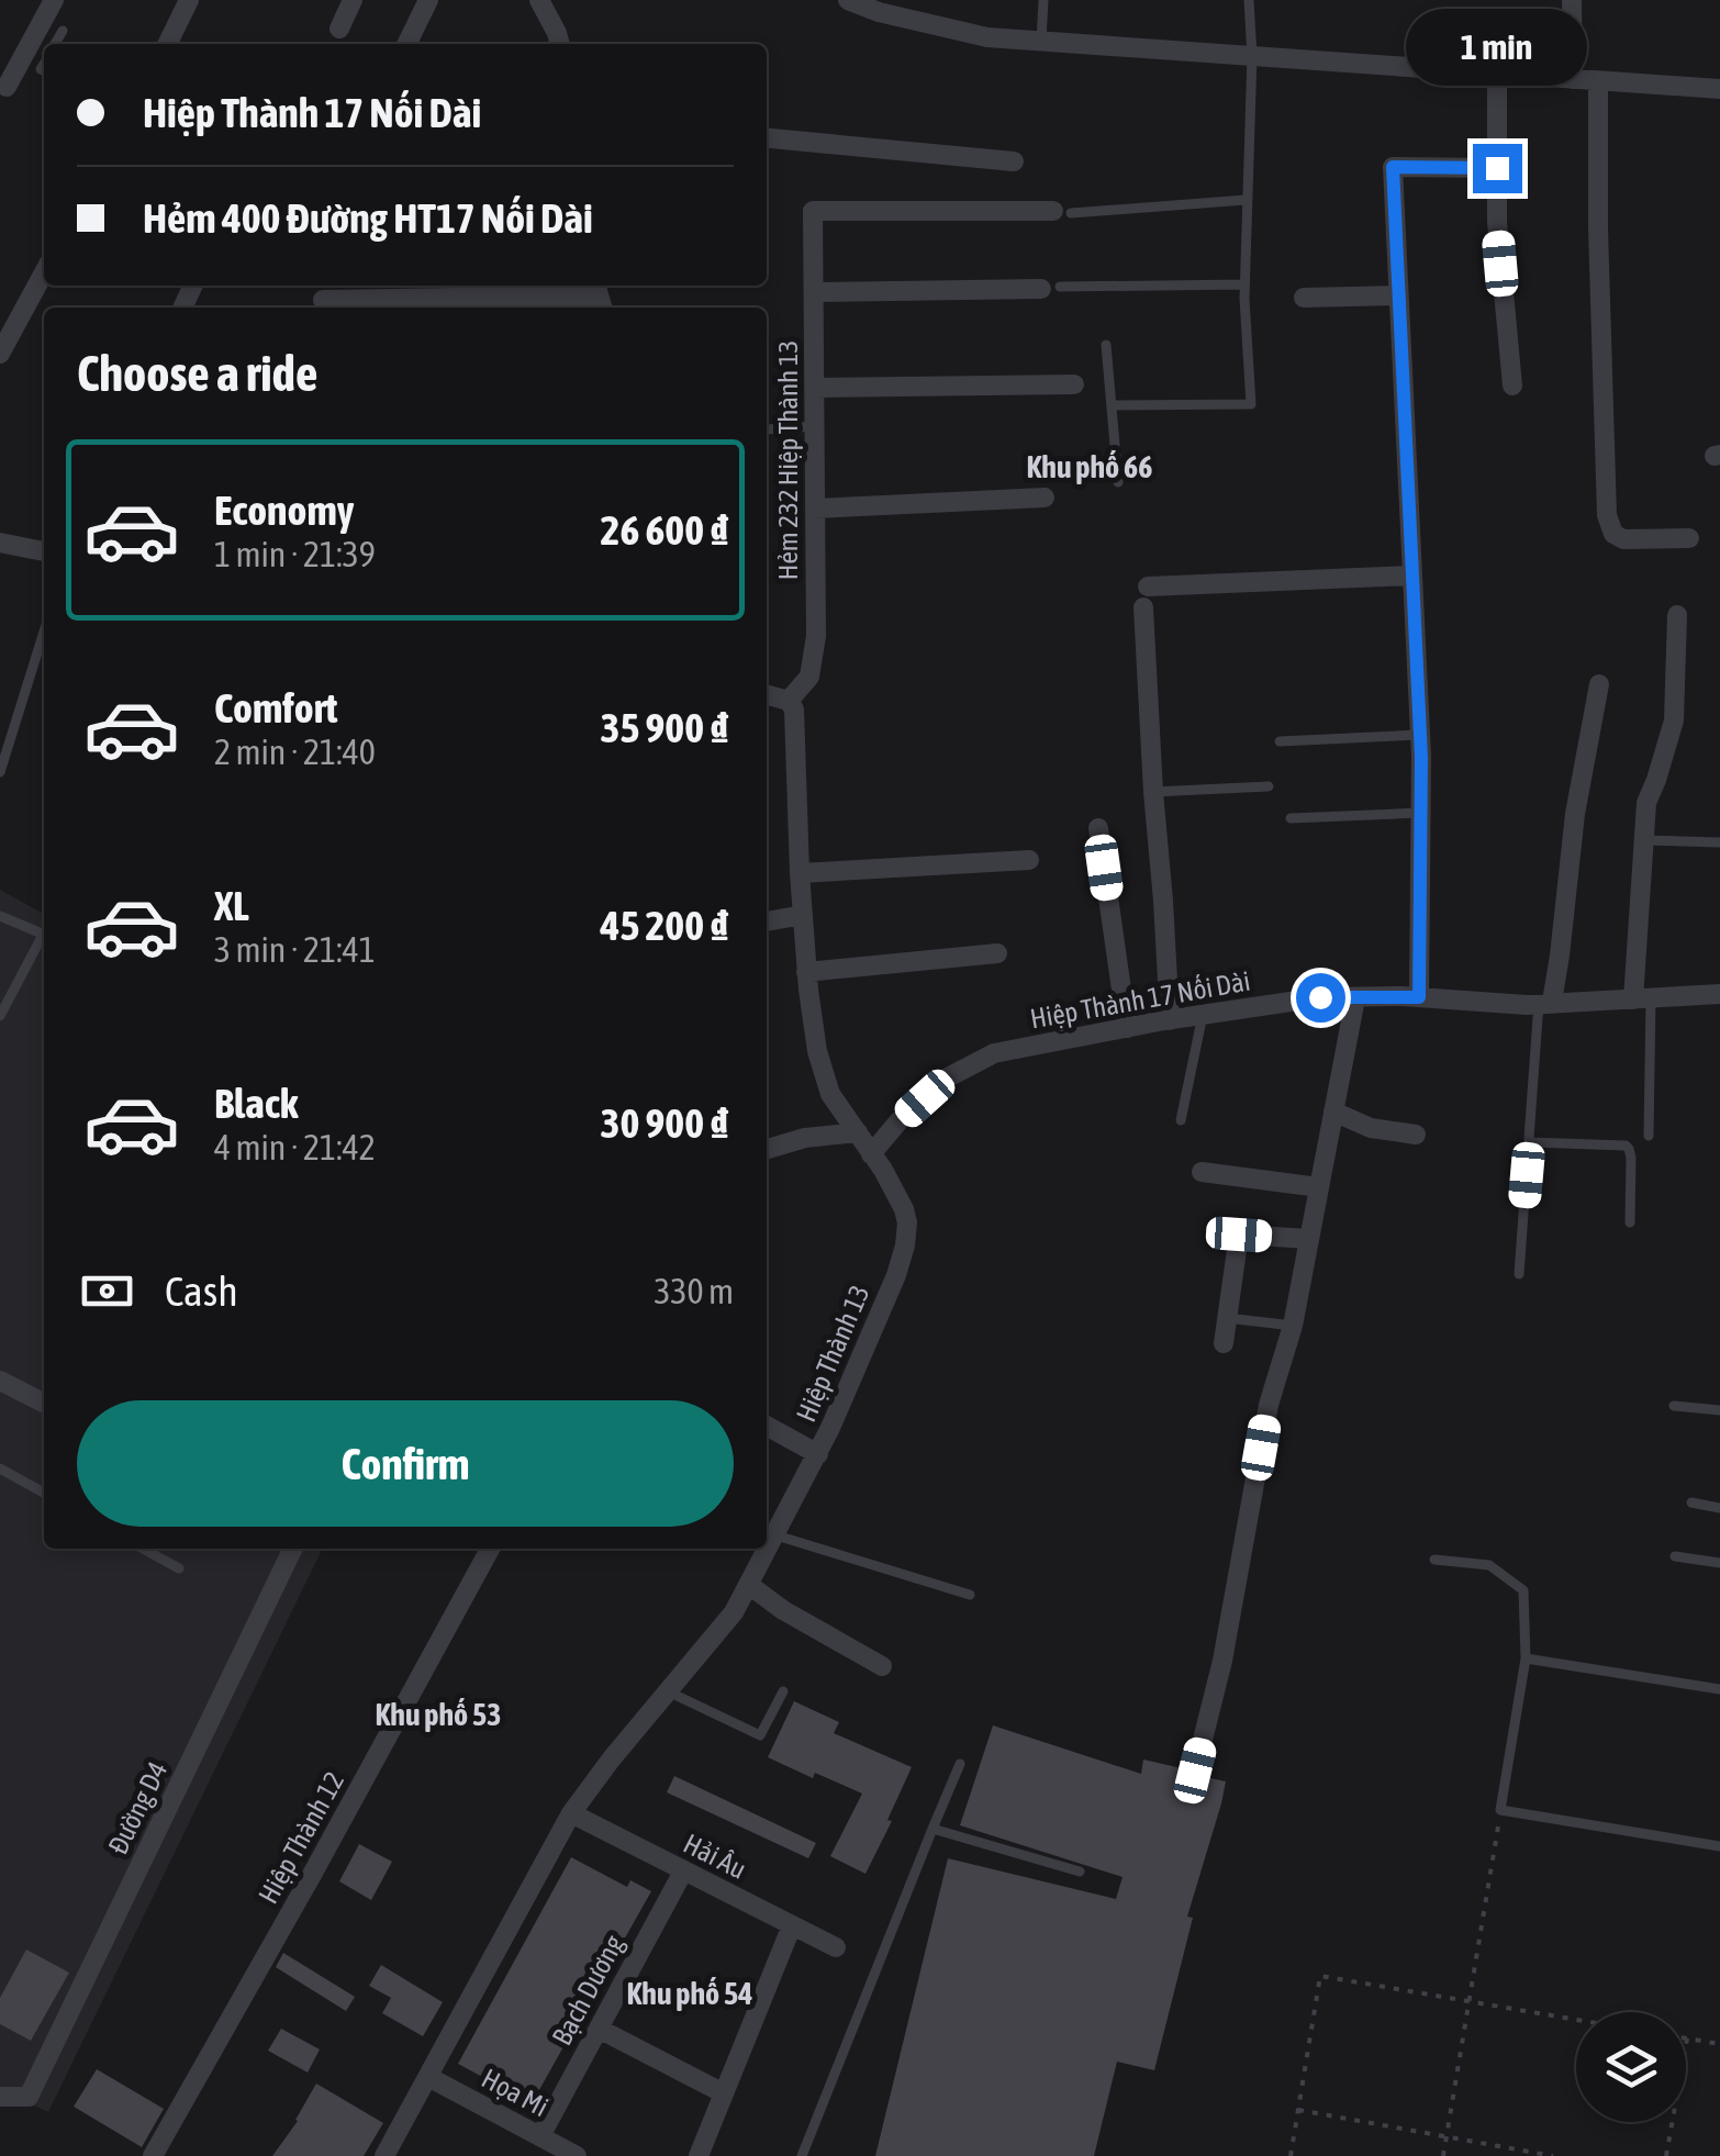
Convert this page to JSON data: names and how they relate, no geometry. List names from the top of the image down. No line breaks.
{"streets":{"street":["Hẻm 232 Hiệp Thành 13","Hiệp Thành 17 Nối Dài","Hiệp Thành 13","Đường D4","Hiệp Thành 12","Hải Âu","Bạch Dương","Họa Mi"]},"crossings":[["Hẻm 232 Hiệp Thành 13","Hiệp Thành 13"],["Hiệp Thành 17 Nối Dài","Hiệp Thành 13"],["Hiệp Thành 13","Hải Âu"],["Hiệp Thành 13","Họa Mi"],["Hải Âu","Bạch Dương"],["Bạch Dương","Họa Mi"]],"districts":["Khu phố 66","Khu phố 53","Khu phố 54"],"page":{"bubble":"1 min","banner":["Hiệp Thành 17 Nối Dài","Hẻm 400 Đường HT17 Nối Dài"],"heading":"Choose a ride","list":[{"name":"Economy","note":"1 min · 21:39","value":"26 600 ₫"},{"name":"Comfort","note":"2 min · 21:40","value":"35 900 ₫"},{"name":"XL","note":"3 min · 21:41","value":"45 200 ₫"},{"name":"Black","note":"4 min · 21:42","value":"30 900 ₫"}],"pay":["Cash","330 m"],"buttons":"Confirm"}}
